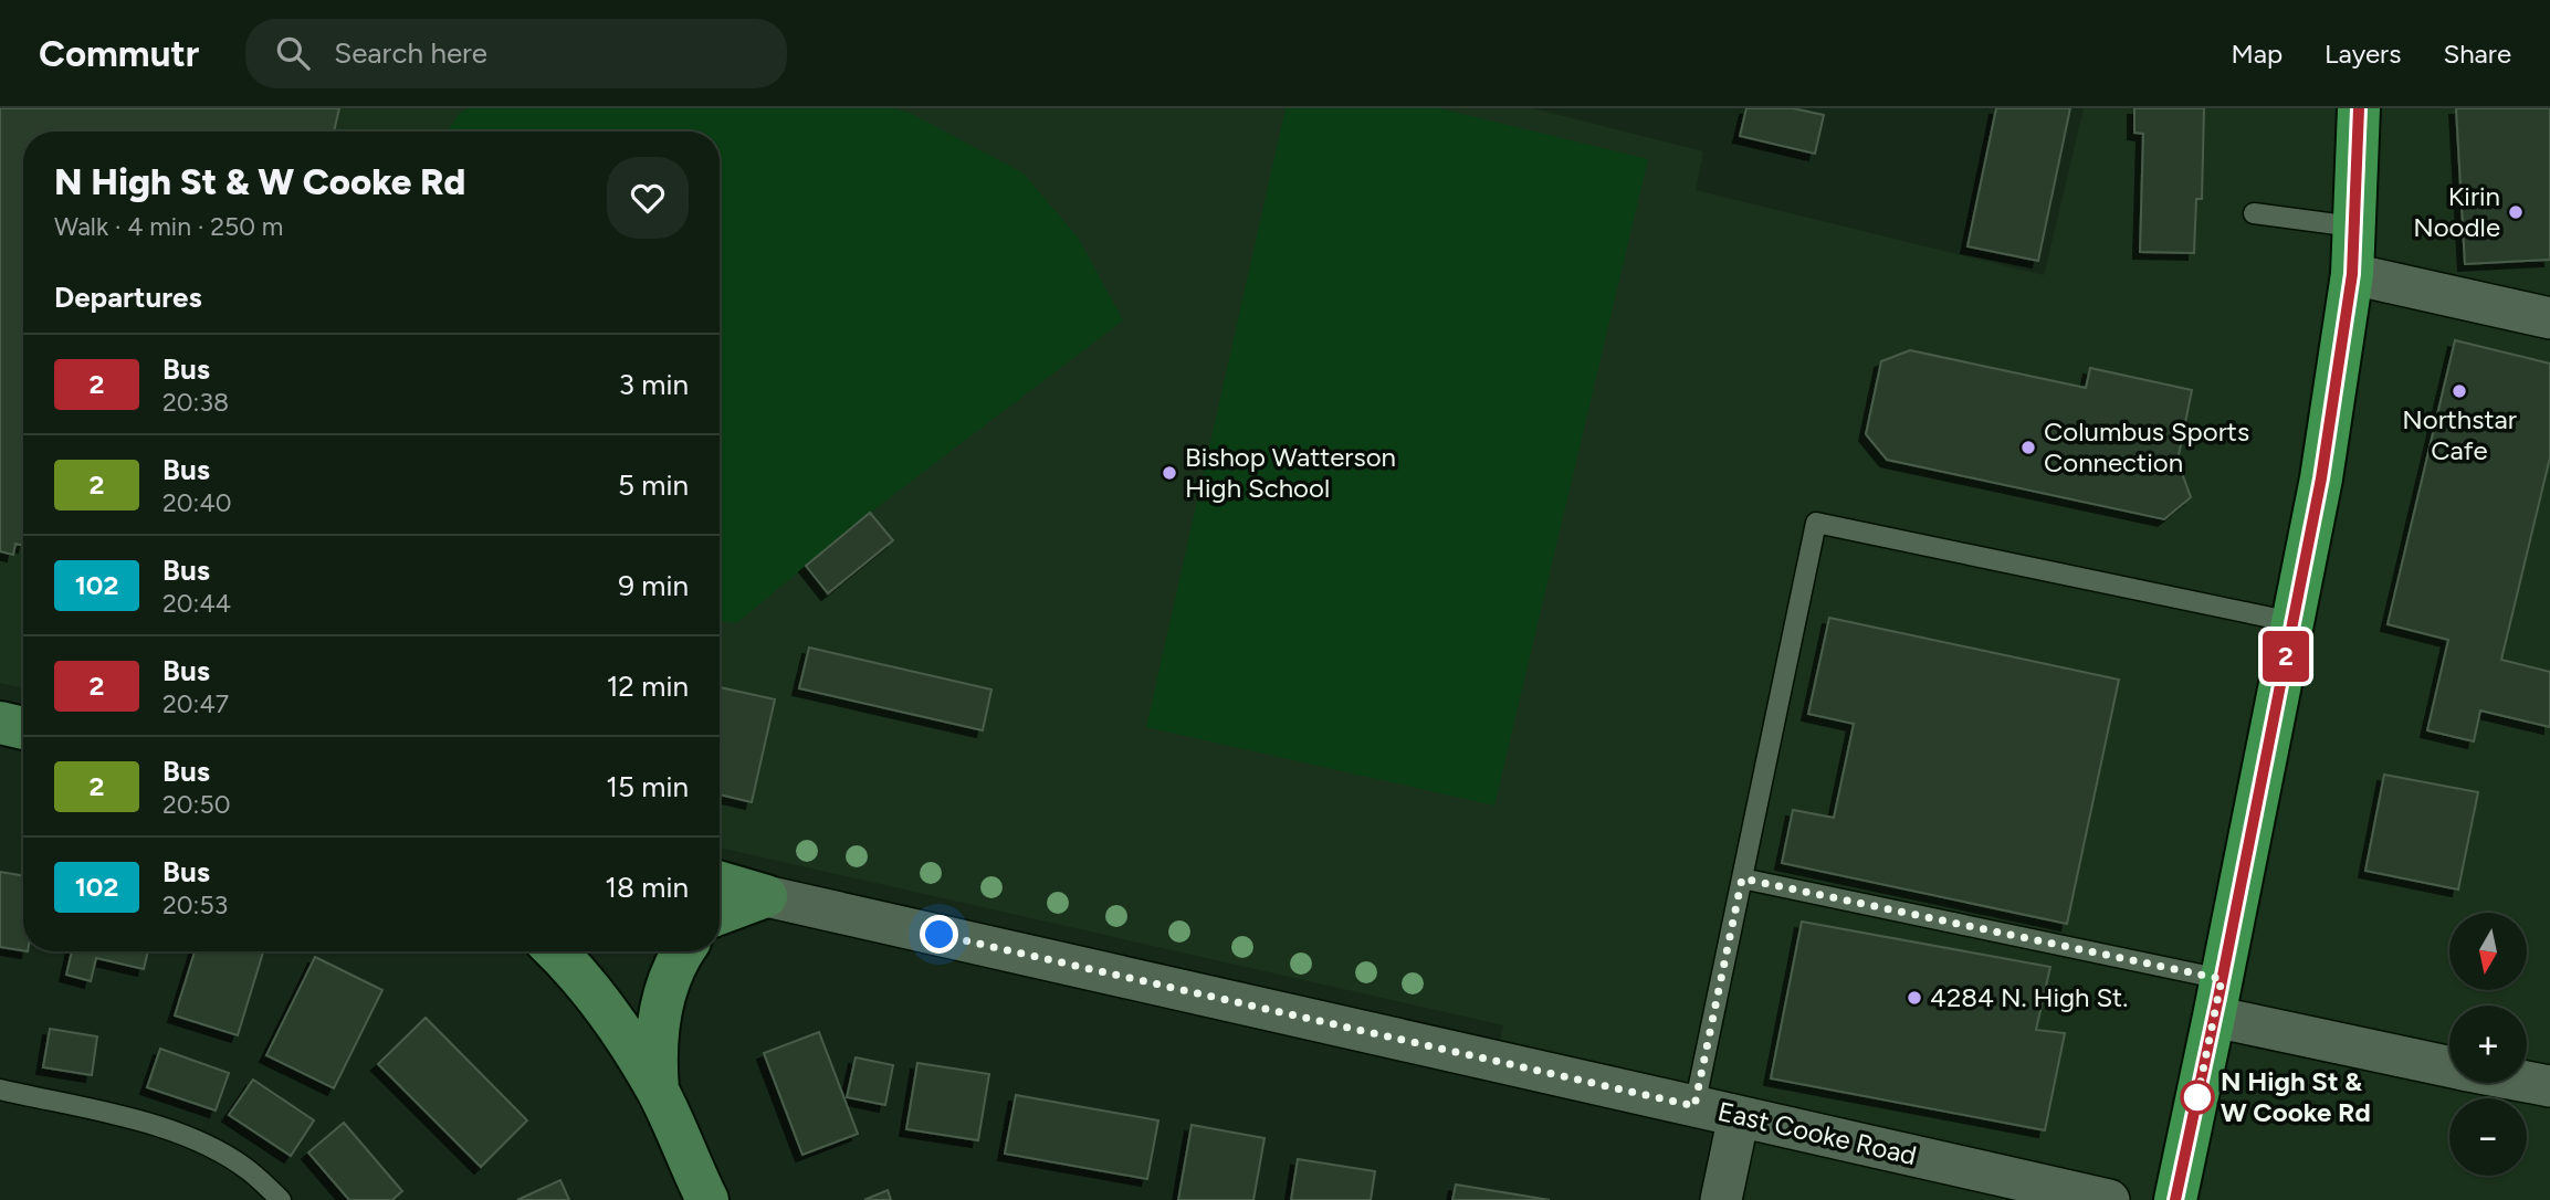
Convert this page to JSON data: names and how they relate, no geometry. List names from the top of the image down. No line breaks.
{"streets":{"street":["East Cooke Road"]},"places":["Kirin Noodle","Northstar Cafe","Columbus Sports Connection","Bishop Watterson High School","4284 N. High St.","N High St & W Cooke Rd"],"lines":["bus line 2"],"north":"bottom","page":{"header":"Commutr","search":"Search here","nav":["Map","Layers","Share"],"on_map":"2","heading":[["N High St & W Cooke Rd","Walk · 4 min · 250 m"],"Departures"],"list":[{"mark":"2","name":"Bus","note":"20:38","value":"3 min"},{"mark":"2","name":"Bus","note":"20:40","value":"5 min"},{"mark":"102","name":"Bus","note":"20:44","value":"9 min"},{"mark":"2","name":"Bus","note":"20:47","value":"12 min"},{"mark":"2","name":"Bus","note":"20:50","value":"15 min"},{"mark":"102","name":"Bus","note":"20:53","value":"18 min"}],"map_buttons":["+","−"]}}
